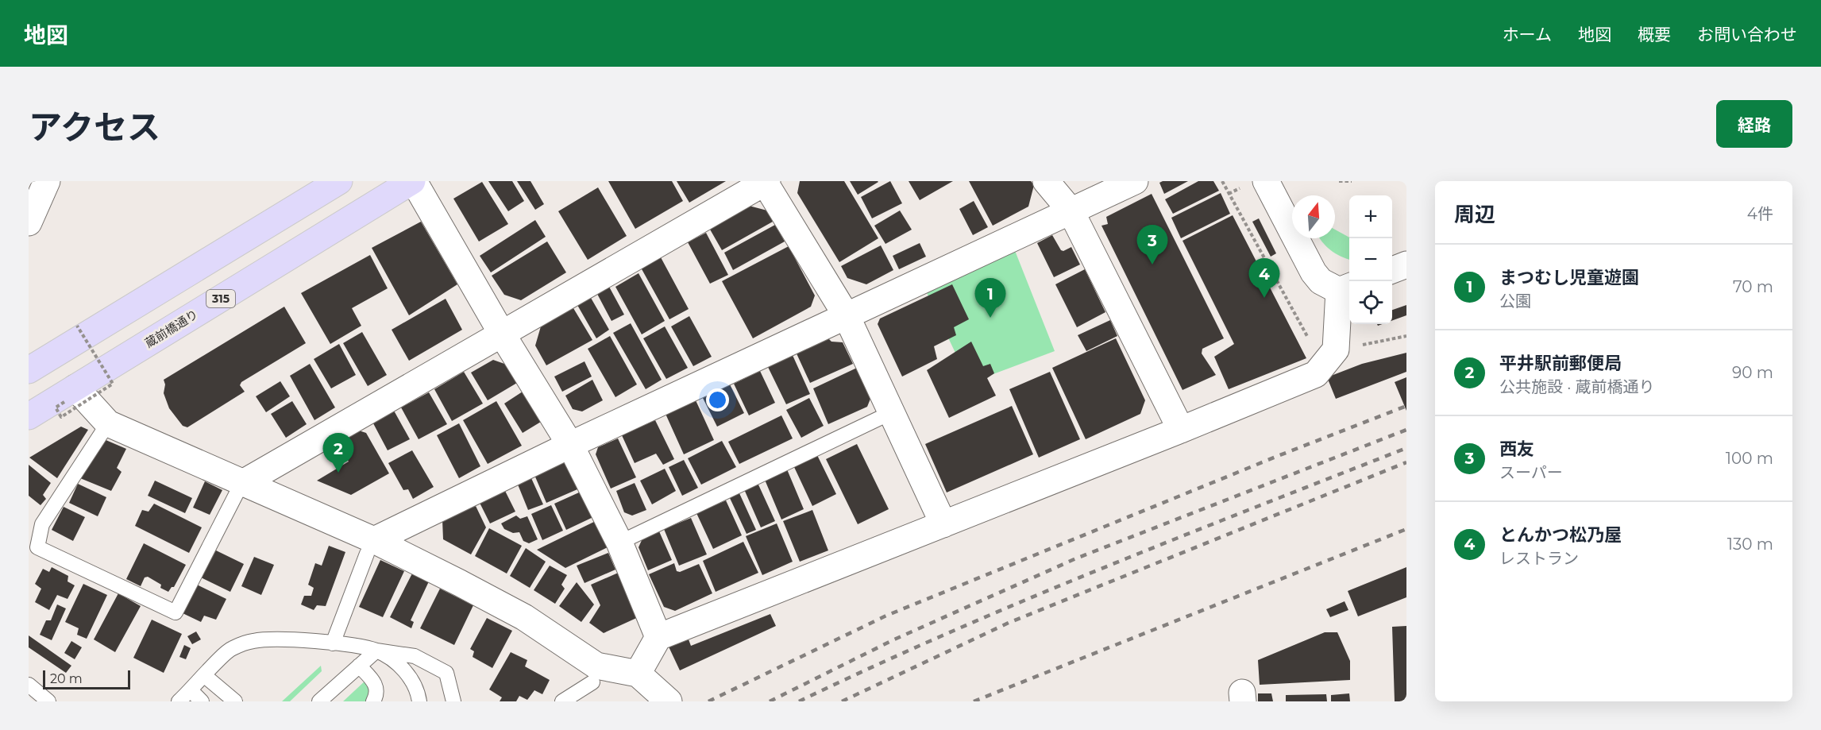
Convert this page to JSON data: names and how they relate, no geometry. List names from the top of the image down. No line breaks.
{"streets":{"main road":["315","蔵前橋通り"]},"scale_bar":"20 m","north":"top","page":{"header":"地図","nav":["ホーム","地図","概要","お問い合わせ"],"title":"アクセス","buttons":"経路","heading":["周辺","4件"],"map_buttons":["+","−"],"pins":["3","4","1","2"],"list":[{"mark":"1","name":"まつむし児童遊園","note":"公園","value":"70 m"},{"mark":"2","name":"平井駅前郵便局","note":"公共施設 · 蔵前橋通り","value":"90 m"},{"mark":"3","name":"西友","note":"スーパー","value":"100 m"},{"mark":"4","name":"とんかつ松乃屋","note":"レストラン","value":"130 m"}],"scale":"20 m"}}
